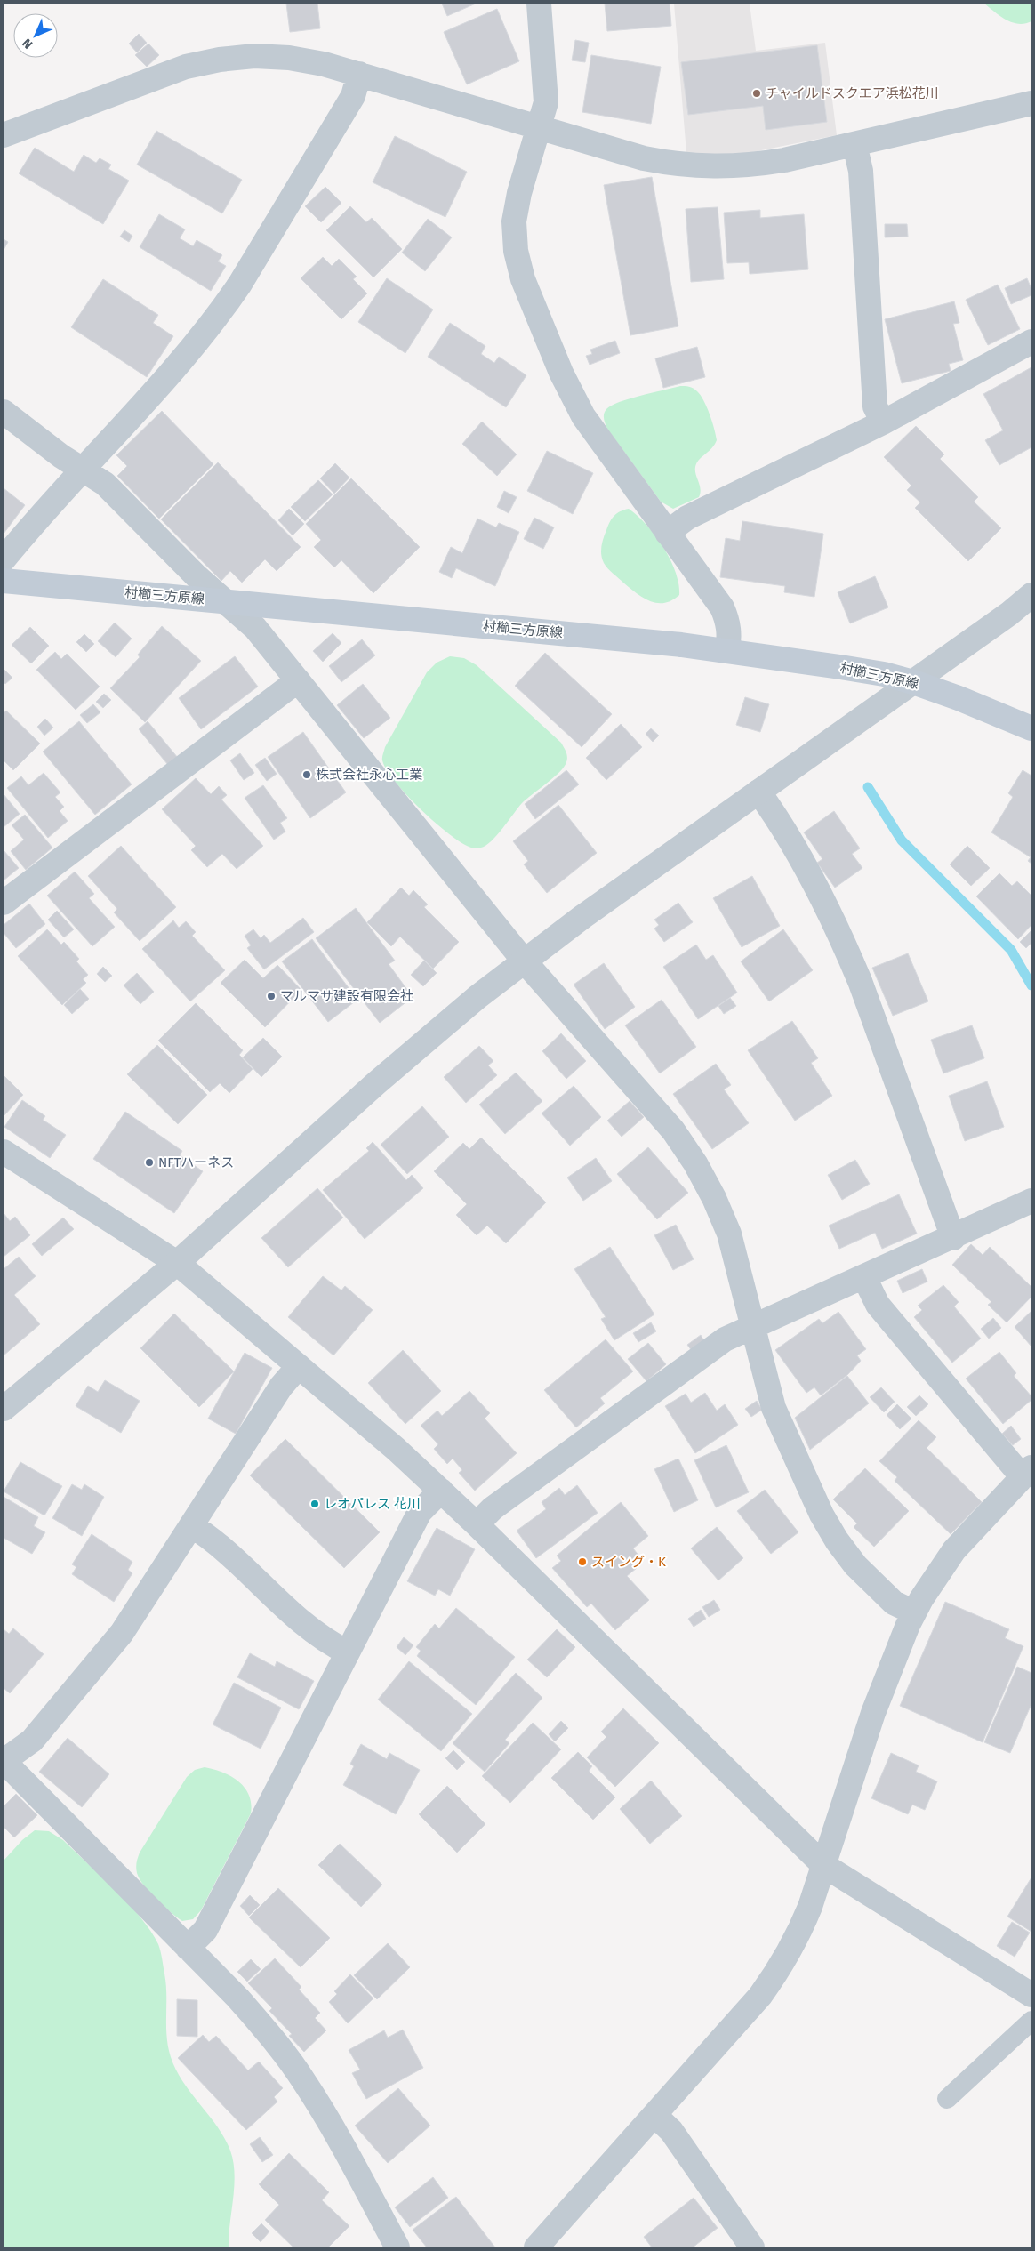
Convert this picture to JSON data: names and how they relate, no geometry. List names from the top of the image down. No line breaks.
{"streets":{"main road":["村櫛三方原線"]},"places":["チャイルドスクエア浜松花川","株式会社永心工業","マルマサ建設有限会社","NFTハーネス","レオパレス 花川","スイング・K"],"north":"bottom left"}
